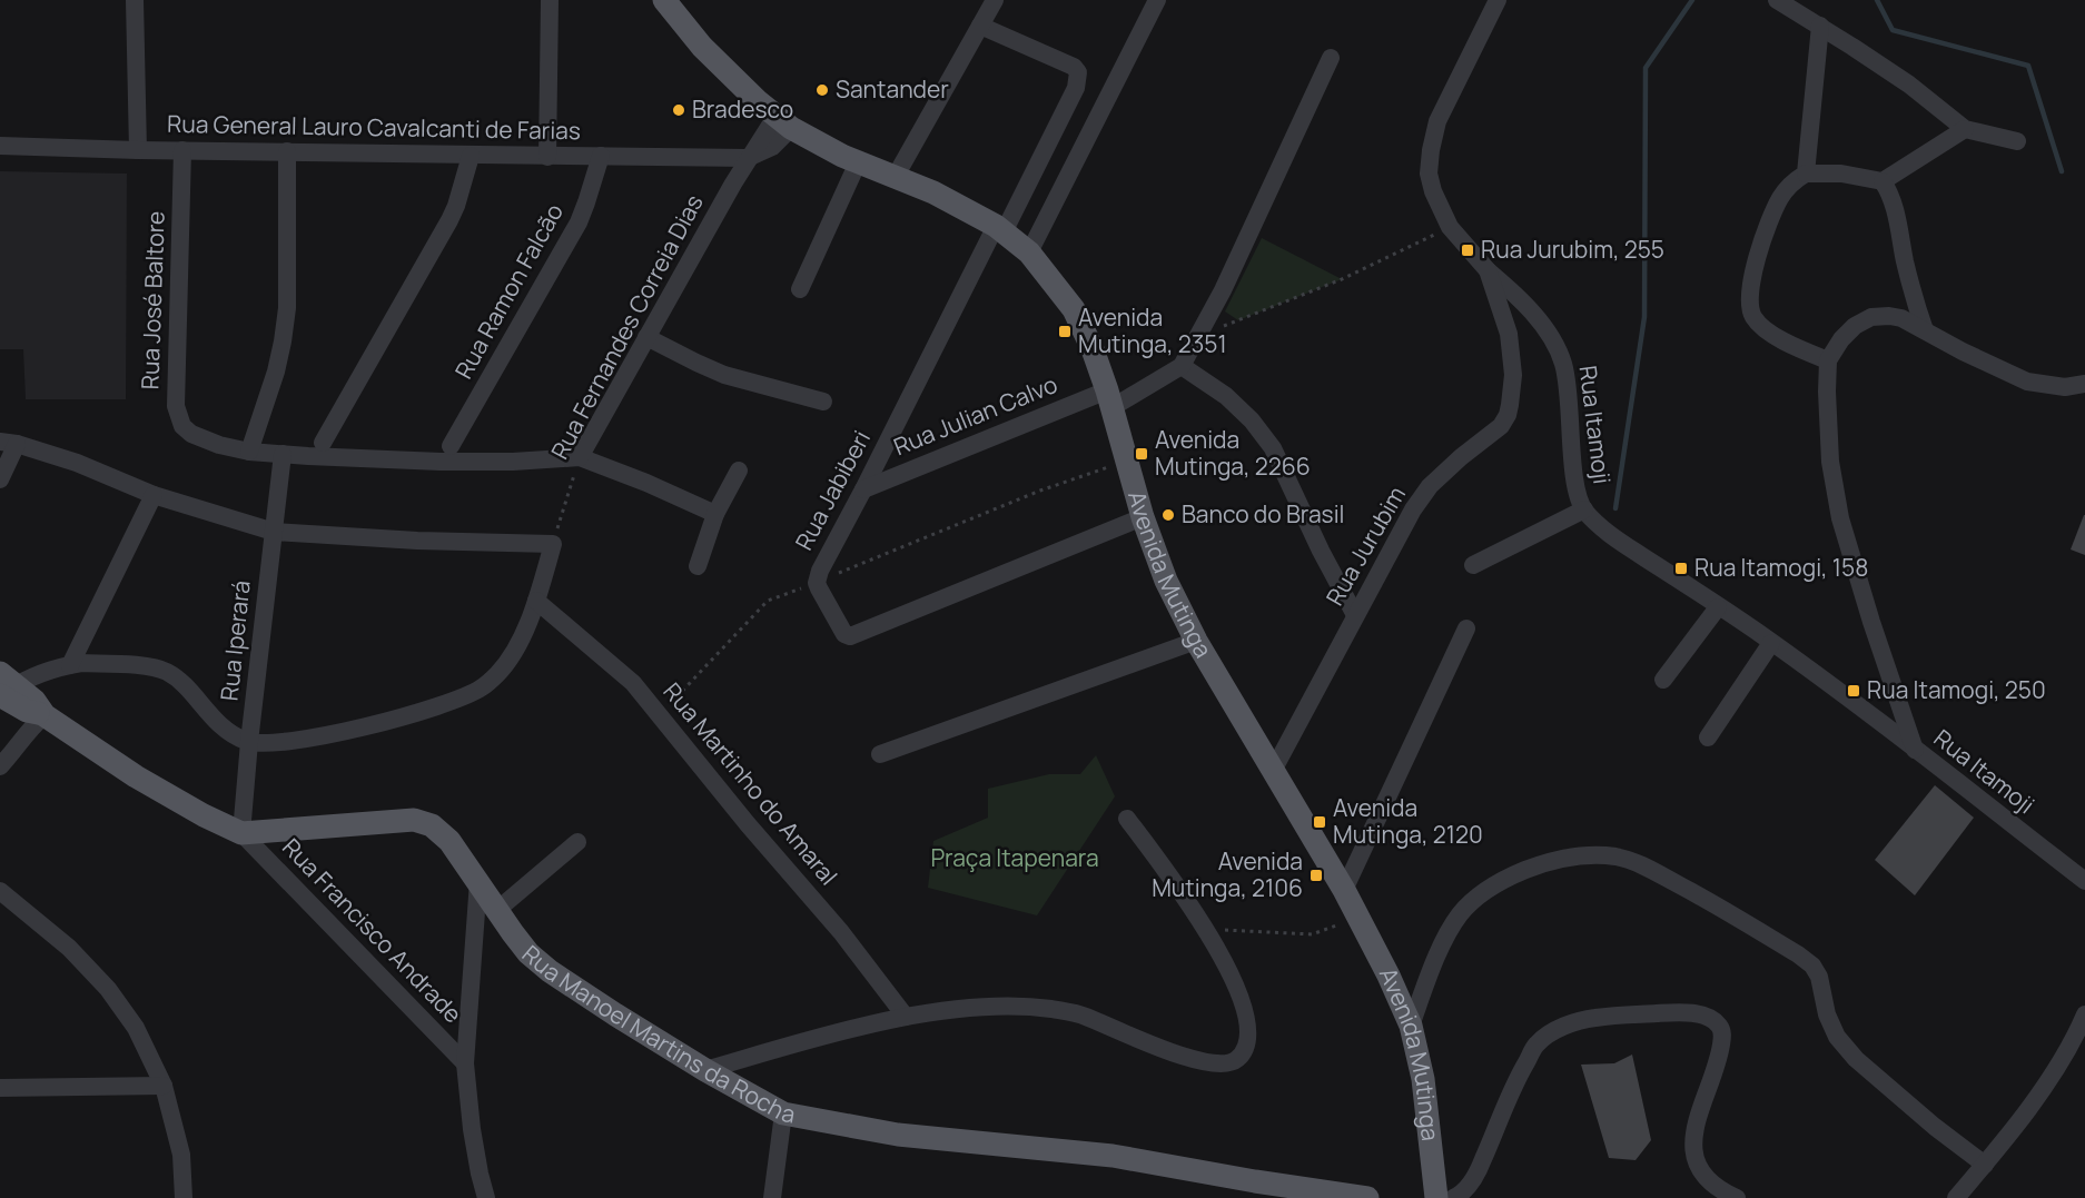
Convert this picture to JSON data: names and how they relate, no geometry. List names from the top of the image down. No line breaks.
{"streets":{"main road":["Avenida Mutinga","Rua Manoel Martins da Rocha"],"street":["Rua General Lauro Cavalcanti de Farias","Rua Ramon Falcão","Rua José Baltore","Rua Fernandes Correia Dias","Rua Julian Calvo","Rua Itamoji","Rua Jabiberi","Rua Jurubim","Rua Iperará","Rua Martinho do Amaral","Rua Francisco Andrade"]},"crossings":[["Rua General Lauro Cavalcanti de Farias","Rua Ramon Falcão"],["Rua General Lauro Cavalcanti de Farias","Rua José Baltore"],["Rua General Lauro Cavalcanti de Farias","Rua Fernandes Correia Dias"],["Rua José Baltore","Rua Fernandes Correia Dias"],["Rua José Baltore","Rua Iperará"],["Rua Julian Calvo","Rua Jabiberi"],["Rua Julian Calvo","Avenida Mutinga"],["Rua Itamoji","Rua Jurubim"],["Rua Jabiberi","Avenida Mutinga"],["Rua Jurubim","Avenida Mutinga"],["Rua Iperará","Rua Francisco Andrade"],["Rua Iperará","Rua Manoel Martins da Rocha"],["Rua Francisco Andrade","Rua Manoel Martins da Rocha"]],"parks":["Praça Itapenara"],"places":{"other":["Santander","Bradesco","Banco do Brasil"],"transit":["Rua Jurubim, 255","Avenida Mutinga, 2351","Avenida Mutinga, 2266","Rua Itamogi, 158","Rua Itamogi, 250","Avenida Mutinga, 2120","Avenida Mutinga, 2106"]}}
